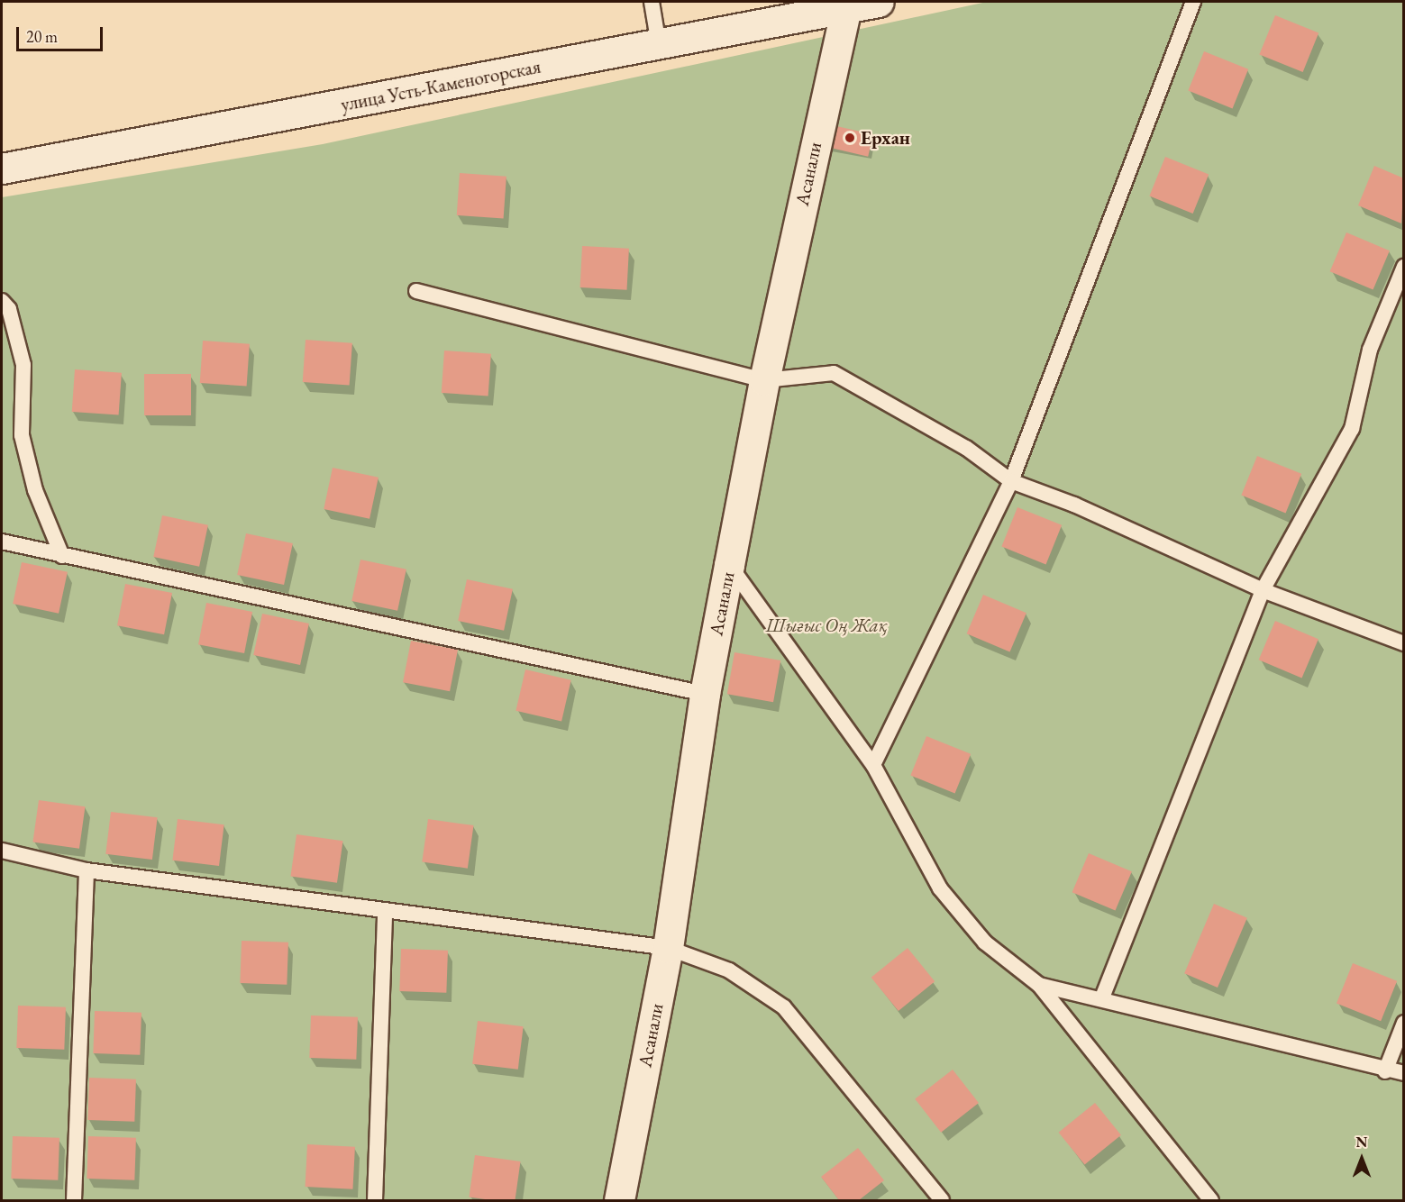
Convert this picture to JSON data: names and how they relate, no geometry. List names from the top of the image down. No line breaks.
{"streets":{"street":["улица Усть-Каменогорская","Асанали"]},"crossings":[["улица Усть-Каменогорская","Асанали"]],"parks":["Шығыс Оң Жақ"],"places":["Ерхан"],"scale_bar":"20 m","north":"top"}
